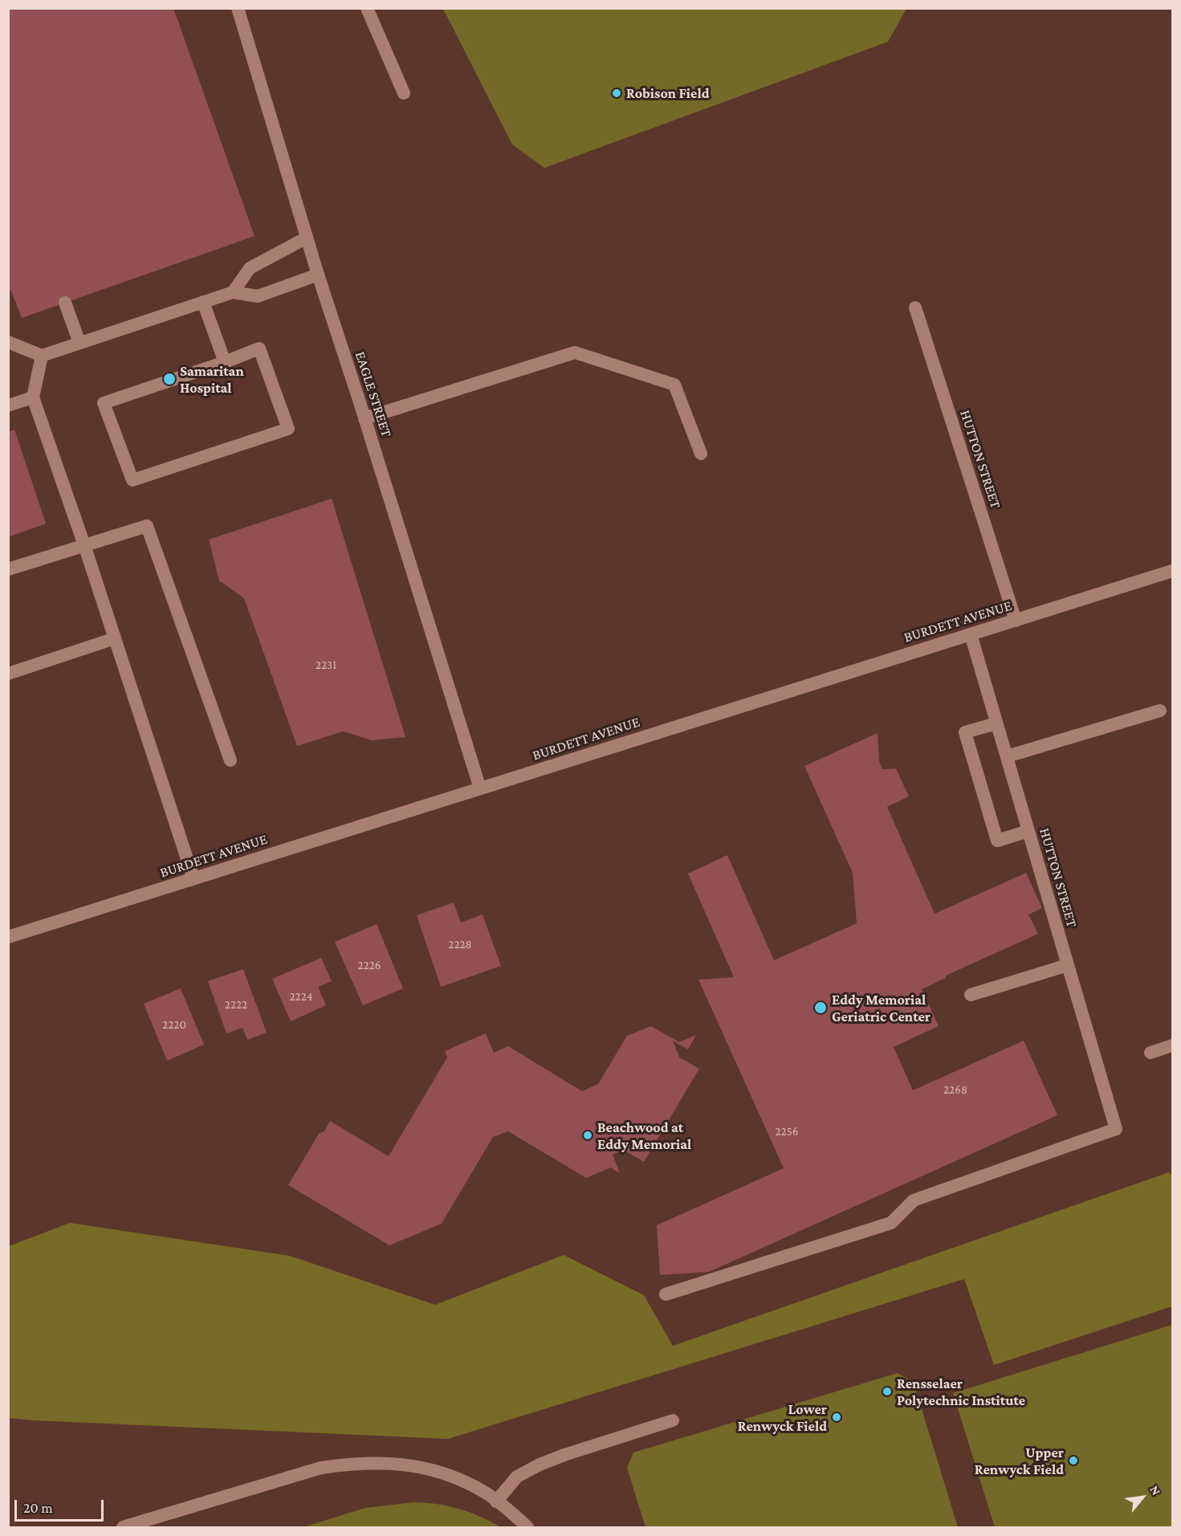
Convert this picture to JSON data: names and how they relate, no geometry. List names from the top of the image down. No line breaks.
{"streets":{"street":["EAGLE STREET","HUTTON STREET","BURDETT AVENUE"]},"crossings":[["EAGLE STREET","BURDETT AVENUE"],["HUTTON STREET","BURDETT AVENUE"]],"places":["Robison Field","Samaritan Hospital","Eddy Memorial Geriatric Center","Beachwood at Eddy Memorial","Rensselaer Polytechnic Institute","Lower Renwyck Field","Upper Renwyck Field"],"house_numbers":["2231","2228","2226","2224","2222","2220","2268","2256"],"scale_bar":"20 m","north":"top right"}
